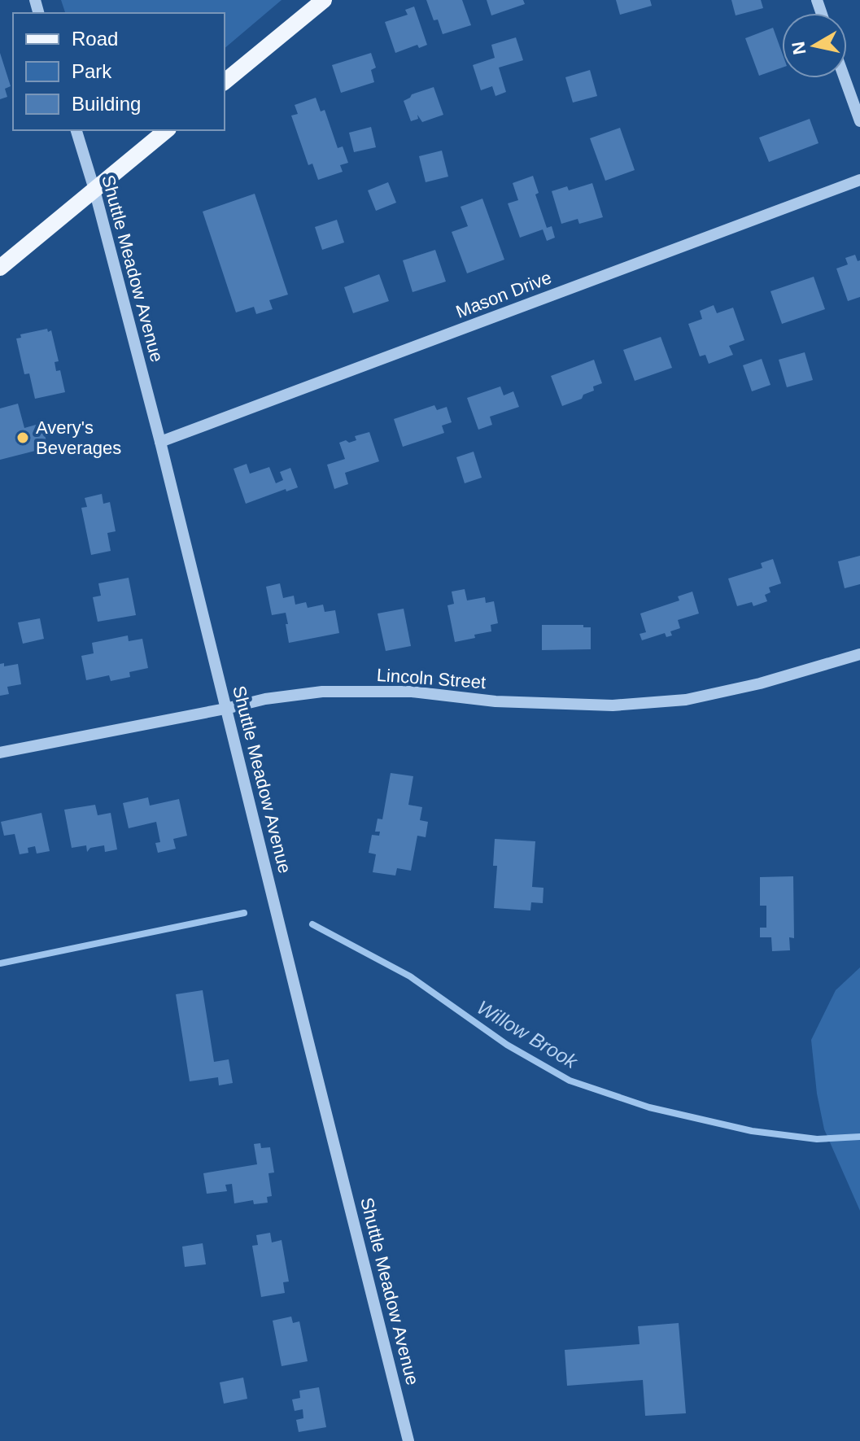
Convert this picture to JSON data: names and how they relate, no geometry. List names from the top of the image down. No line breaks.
{"streets":{"street":["Shuttle Meadow Avenue","Mason Drive","Lincoln Street"]},"crossings":[["Shuttle Meadow Avenue","Mason Drive"],["Shuttle Meadow Avenue","Lincoln Street"]],"water":["Willow Brook"],"places":["Avery's Beverages"],"legend":["Road","Park","Building"],"north":"left"}
